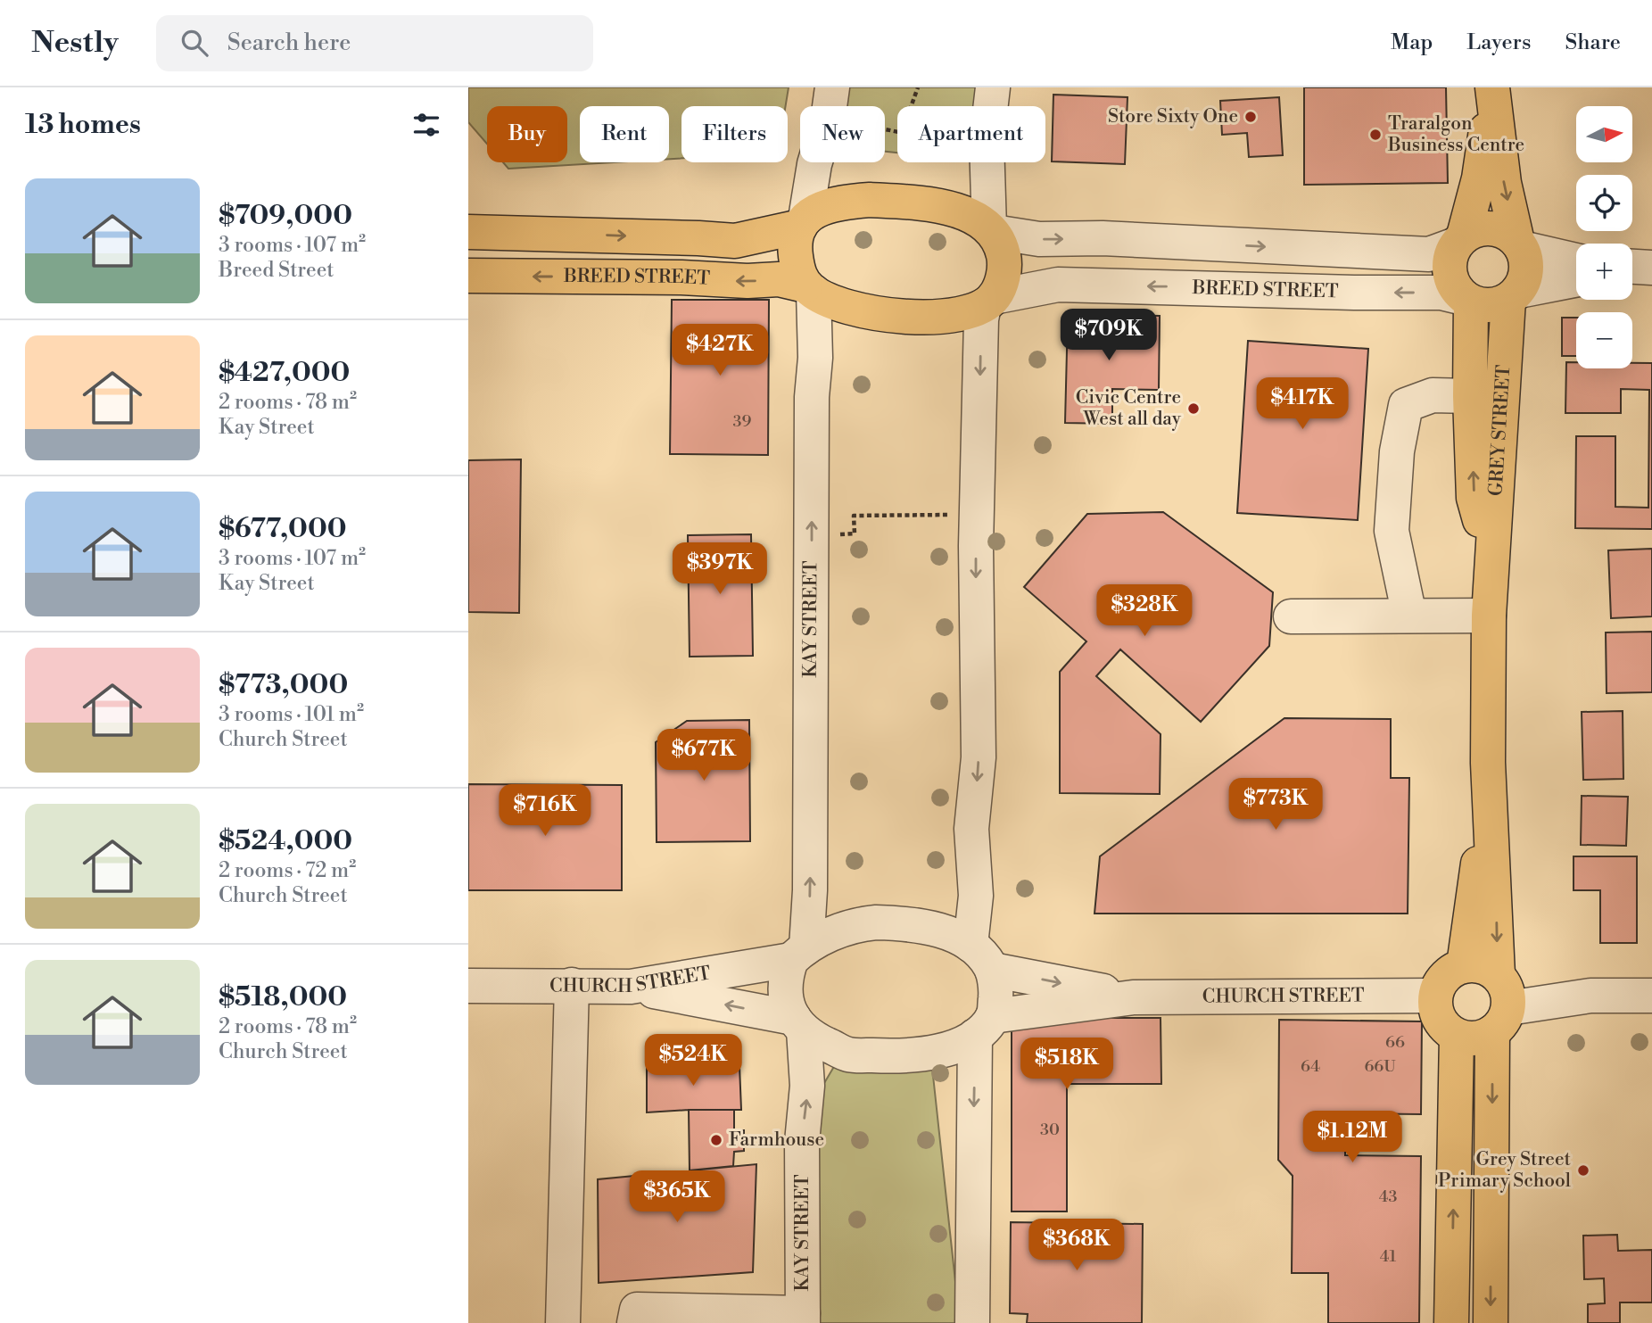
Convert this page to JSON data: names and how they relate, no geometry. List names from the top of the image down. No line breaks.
{"streets":{"main road":["BREED STREET","GREY STREET"],"street":["KAY STREET","CHURCH STREET"]},"crossings":[["BREED STREET","GREY STREET"],["BREED STREET","KAY STREET"],["GREY STREET","CHURCH STREET"],["KAY STREET","CHURCH STREET"]],"places":["Store Sixty One","Traralgon Business Centre","Civic Centre West all day","Farmhouse","Grey Street Primary School"],"house_numbers":["39","66","64","66U","30","43","41"],"north":"right","page":{"header":"Nestly","search":"Search here","nav":["Map","Layers","Share"],"heading":"13 homes","map_buttons":["+","−"],"chip":["Buy","Rent","Filters","New","Apartment"],"list":[{"name":"$709,000","note":"3 rooms · 107 m² · Breed Street"},{"name":"$427,000","note":"2 rooms · 78 m² · Kay Street"},{"name":"$677,000","note":"3 rooms · 107 m² · Kay Street"},{"name":"$773,000","note":"3 rooms · 101 m² · Church Street"},{"name":"$524,000","note":"2 rooms · 72 m² · Church Street"},{"name":"$518,000","note":"2 rooms · 78 m² · Church Street"}],"price":["$709K","$427K","$417K","$397K","$328K","$677K","$773K","$716K","$524K","$518K","$1.12M","$365K","$368K"]}}
